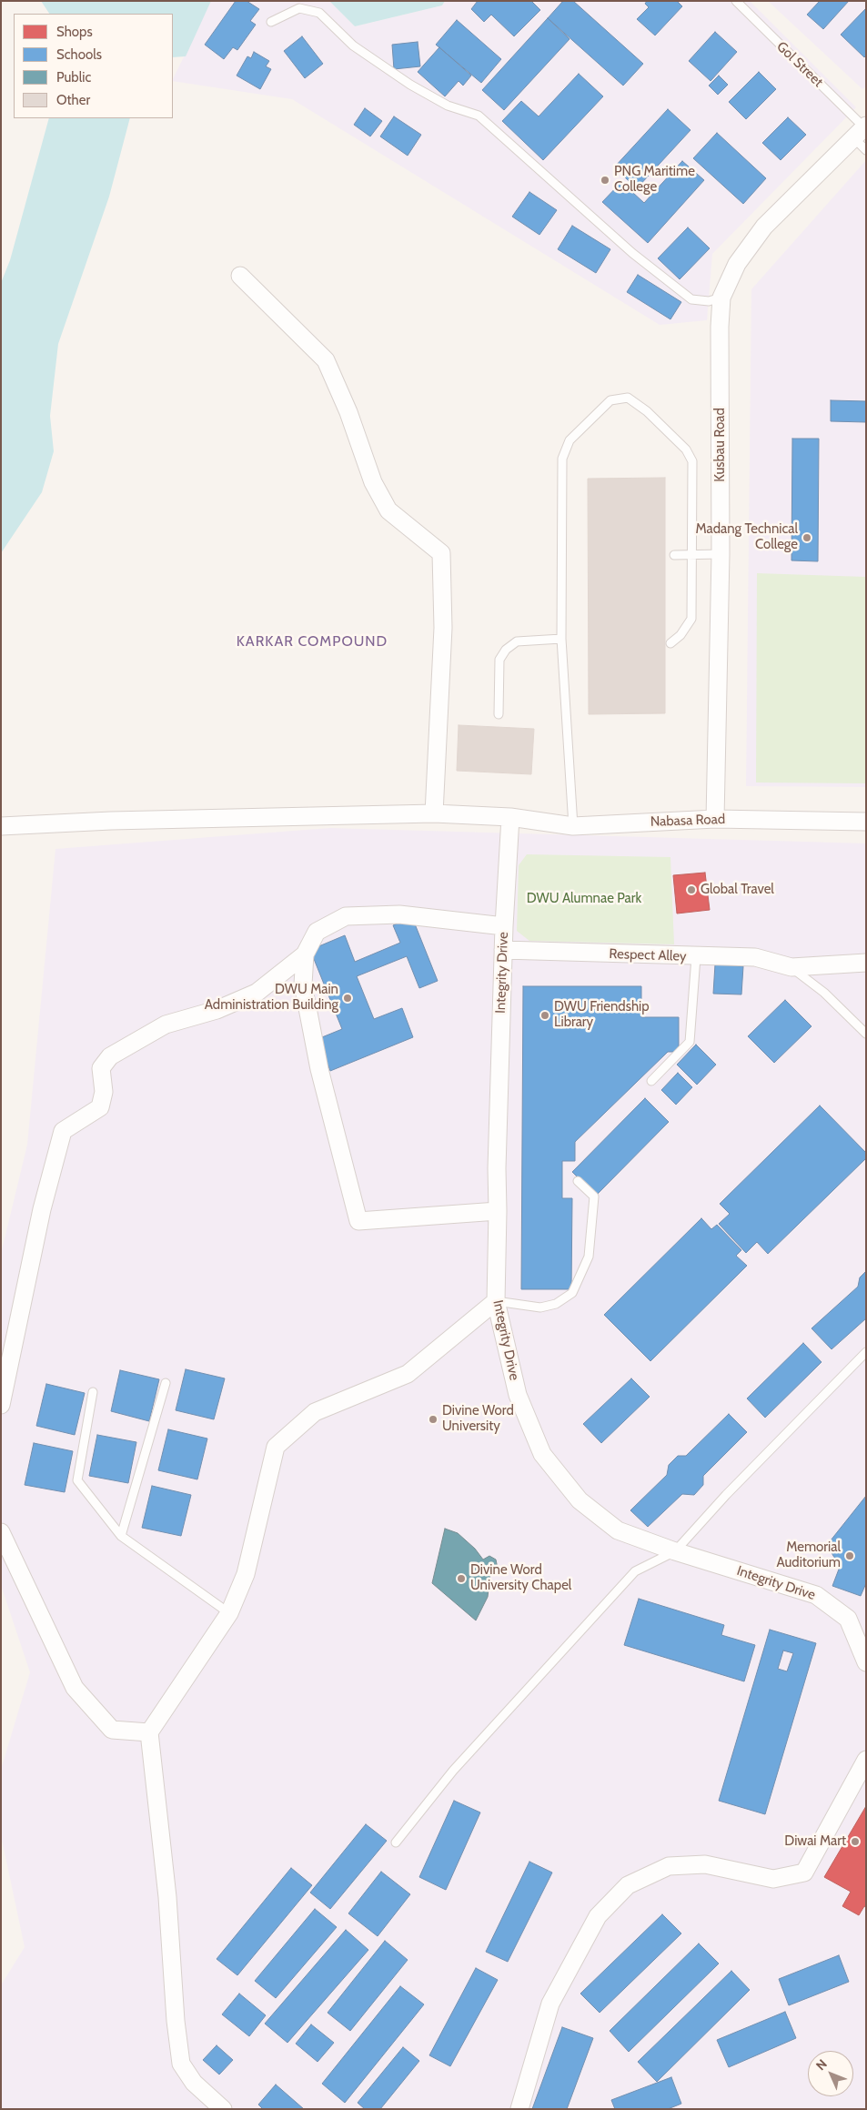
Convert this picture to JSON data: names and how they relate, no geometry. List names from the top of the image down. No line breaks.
{"streets":{"street":["Kusbau Road","Nabasa Road","Respect Alley","Integrity Drive"],"lane":["Gol Street"]},"crossings":[["Gol Street","Kusbau Road"],["Kusbau Road","Nabasa Road"],["Nabasa Road","Integrity Drive"],["Respect Alley","Integrity Drive"]],"districts":["KARKAR COMPOUND"],"parks":["DWU Alumnae Park"],"places":["PNG Maritime College","Madang Technical College","Global Travel","DWU Main Administration Building","DWU Friendship Library","Divine Word University","Memorial Auditorium","Divine Word University Chapel","Diwai Mart"],"legend":["Shops","Schools","Public","Other"],"north":"top left"}
